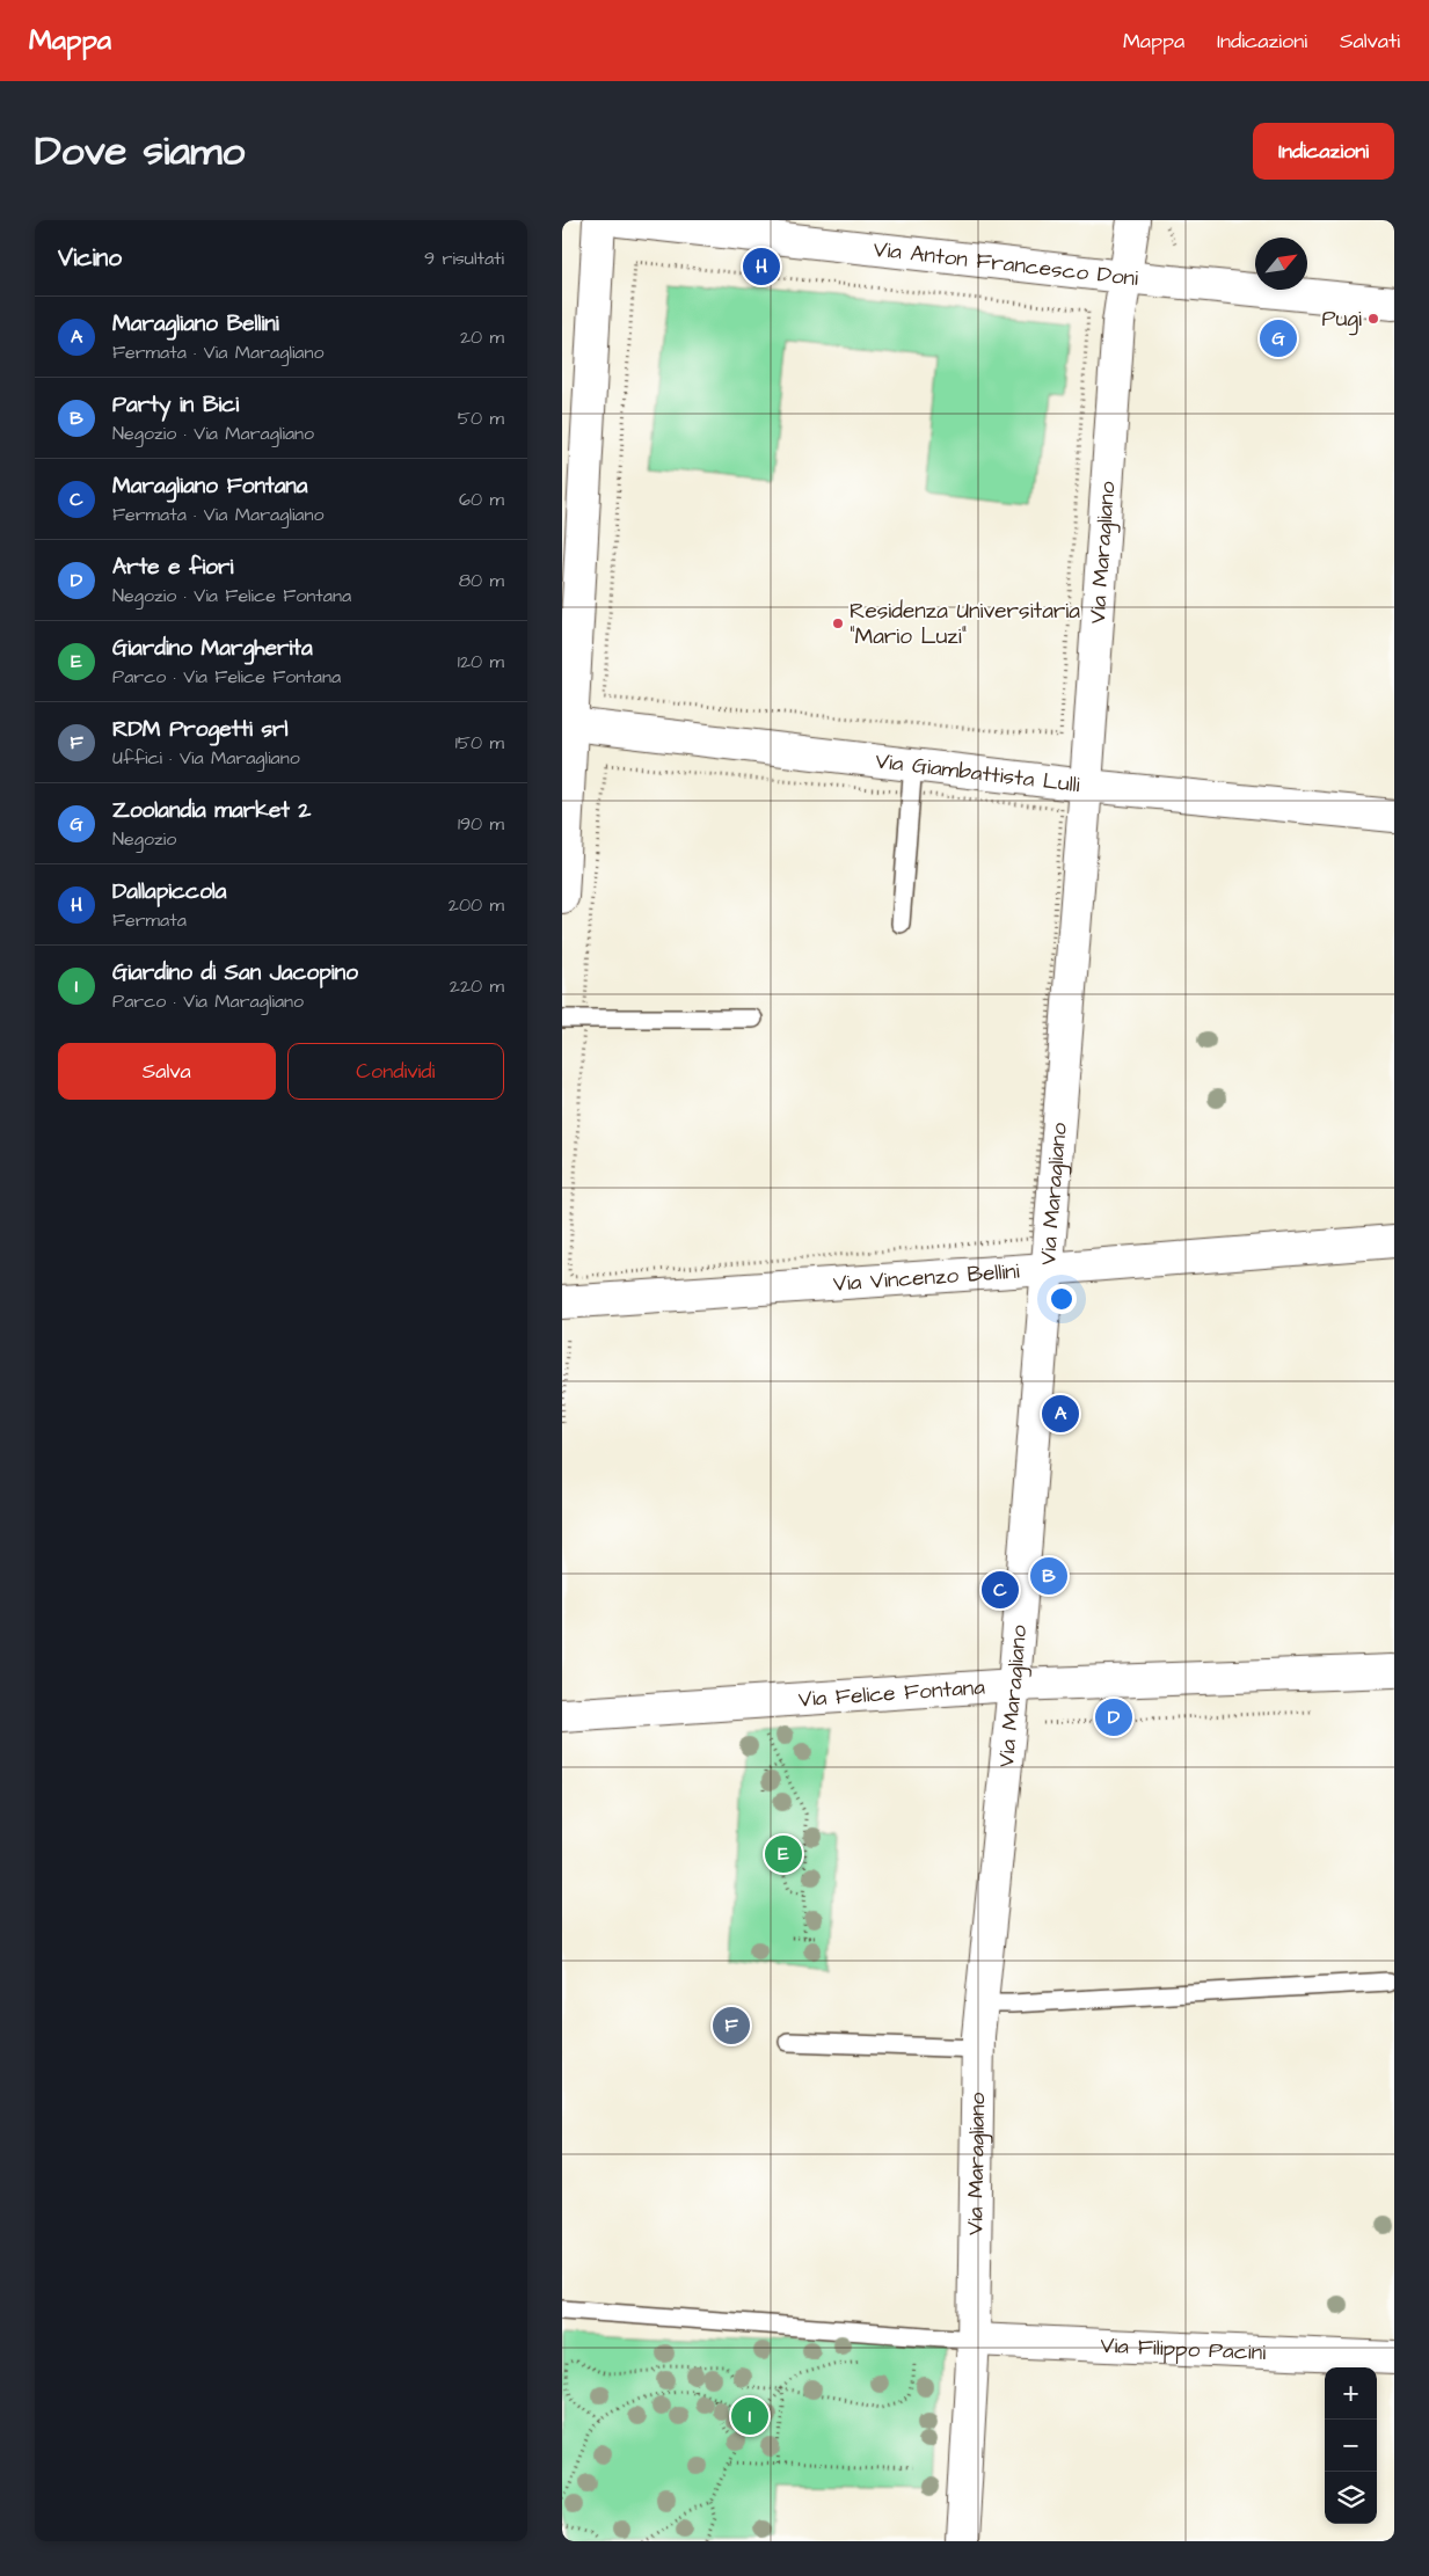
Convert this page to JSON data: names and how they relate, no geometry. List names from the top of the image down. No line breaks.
{"streets":{"street":["Via Anton Francesco Doni","Via Maragliano","Via Giambattista Lulli","Via Vincenzo Bellini","Via Felice Fontana","Via Filippo Pacini"]},"crossings":[["Via Anton Francesco Doni","Via Maragliano"],["Via Maragliano","Via Giambattista Lulli"],["Via Maragliano","Via Vincenzo Bellini"],["Via Maragliano","Via Felice Fontana"],["Via Maragliano","Via Filippo Pacini"]],"places":["Pugi","Residenza Universitaria \"Mario Luzi\""],"north":"top right","page":{"header":"Mappa","nav":["Mappa","Indicazioni","Salvati"],"title":"Dove siamo","buttons":["Indicazioni",["Salva","Condividi"]],"heading":["Vicino","9 risultati"],"pins":["H","G","A","B","C","D","E","F","I"],"list":[{"mark":"A","name":"Maragliano Bellini","note":"Fermata · Via Maragliano","value":"20 m"},{"mark":"B","name":"Party in Bici","note":"Negozio · Via Maragliano","value":"50 m"},{"mark":"C","name":"Maragliano Fontana","note":"Fermata · Via Maragliano","value":"60 m"},{"mark":"D","name":"Arte e fiori","note":"Negozio · Via Felice Fontana","value":"80 m"},{"mark":"E","name":"Giardino Margherita","note":"Parco · Via Felice Fontana","value":"120 m"},{"mark":"F","name":"RDM Progetti srl","note":"Uffici · Via Maragliano","value":"150 m"},{"mark":"G","name":"Zoolandia market 2","note":"Negozio","value":"190 m"},{"mark":"H","name":"Dallapiccola","note":"Fermata","value":"200 m"},{"mark":"I","name":"Giardino di San Jacopino","note":"Parco · Via Maragliano","value":"220 m"}],"map_buttons":["+","−"]}}
